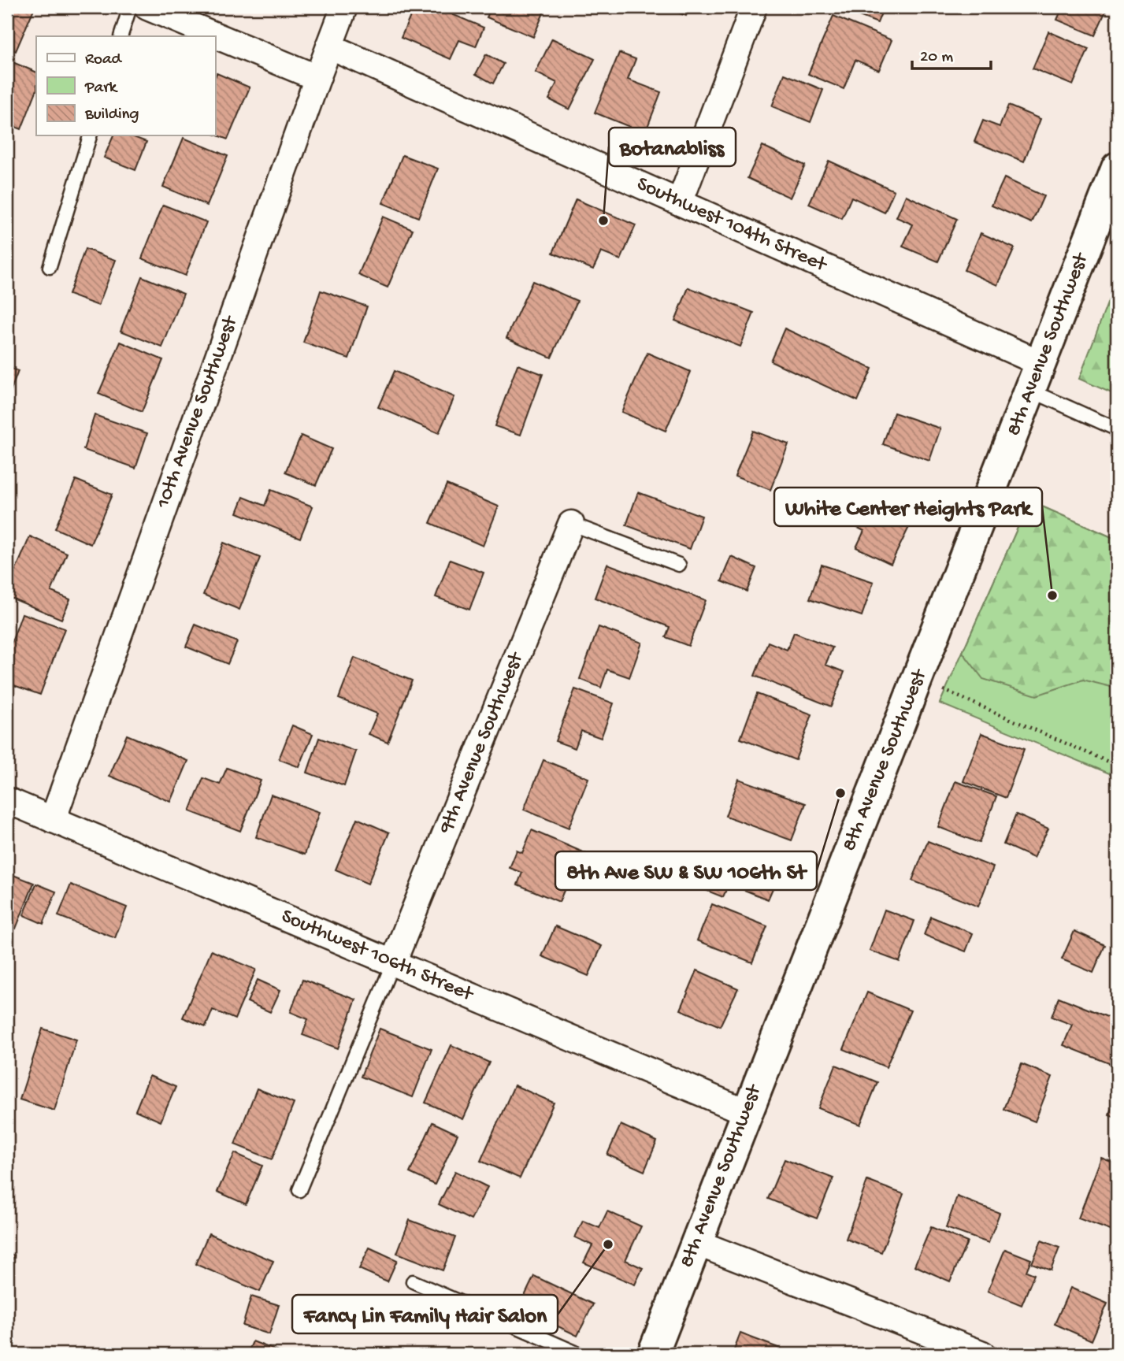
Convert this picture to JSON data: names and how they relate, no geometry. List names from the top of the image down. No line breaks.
{"streets":{"street":["Southwest 104th Street","8th Avenue Southwest","10th Avenue Southwest","9th Avenue Southwest","Southwest 106th Street"]},"crossings":[["Southwest 104th Street","8th Avenue Southwest"],["Southwest 104th Street","10th Avenue Southwest"],["8th Avenue Southwest","Southwest 106th Street"],["10th Avenue Southwest","Southwest 106th Street"],["9th Avenue Southwest","Southwest 106th Street"]],"places":["Botanabliss","White Center Heights Park","8th Ave SW & SW 106th St","Fancy Lin Family Hair Salon"],"legend":["Road","Park","Building"],"scale_bar":"20 m"}
